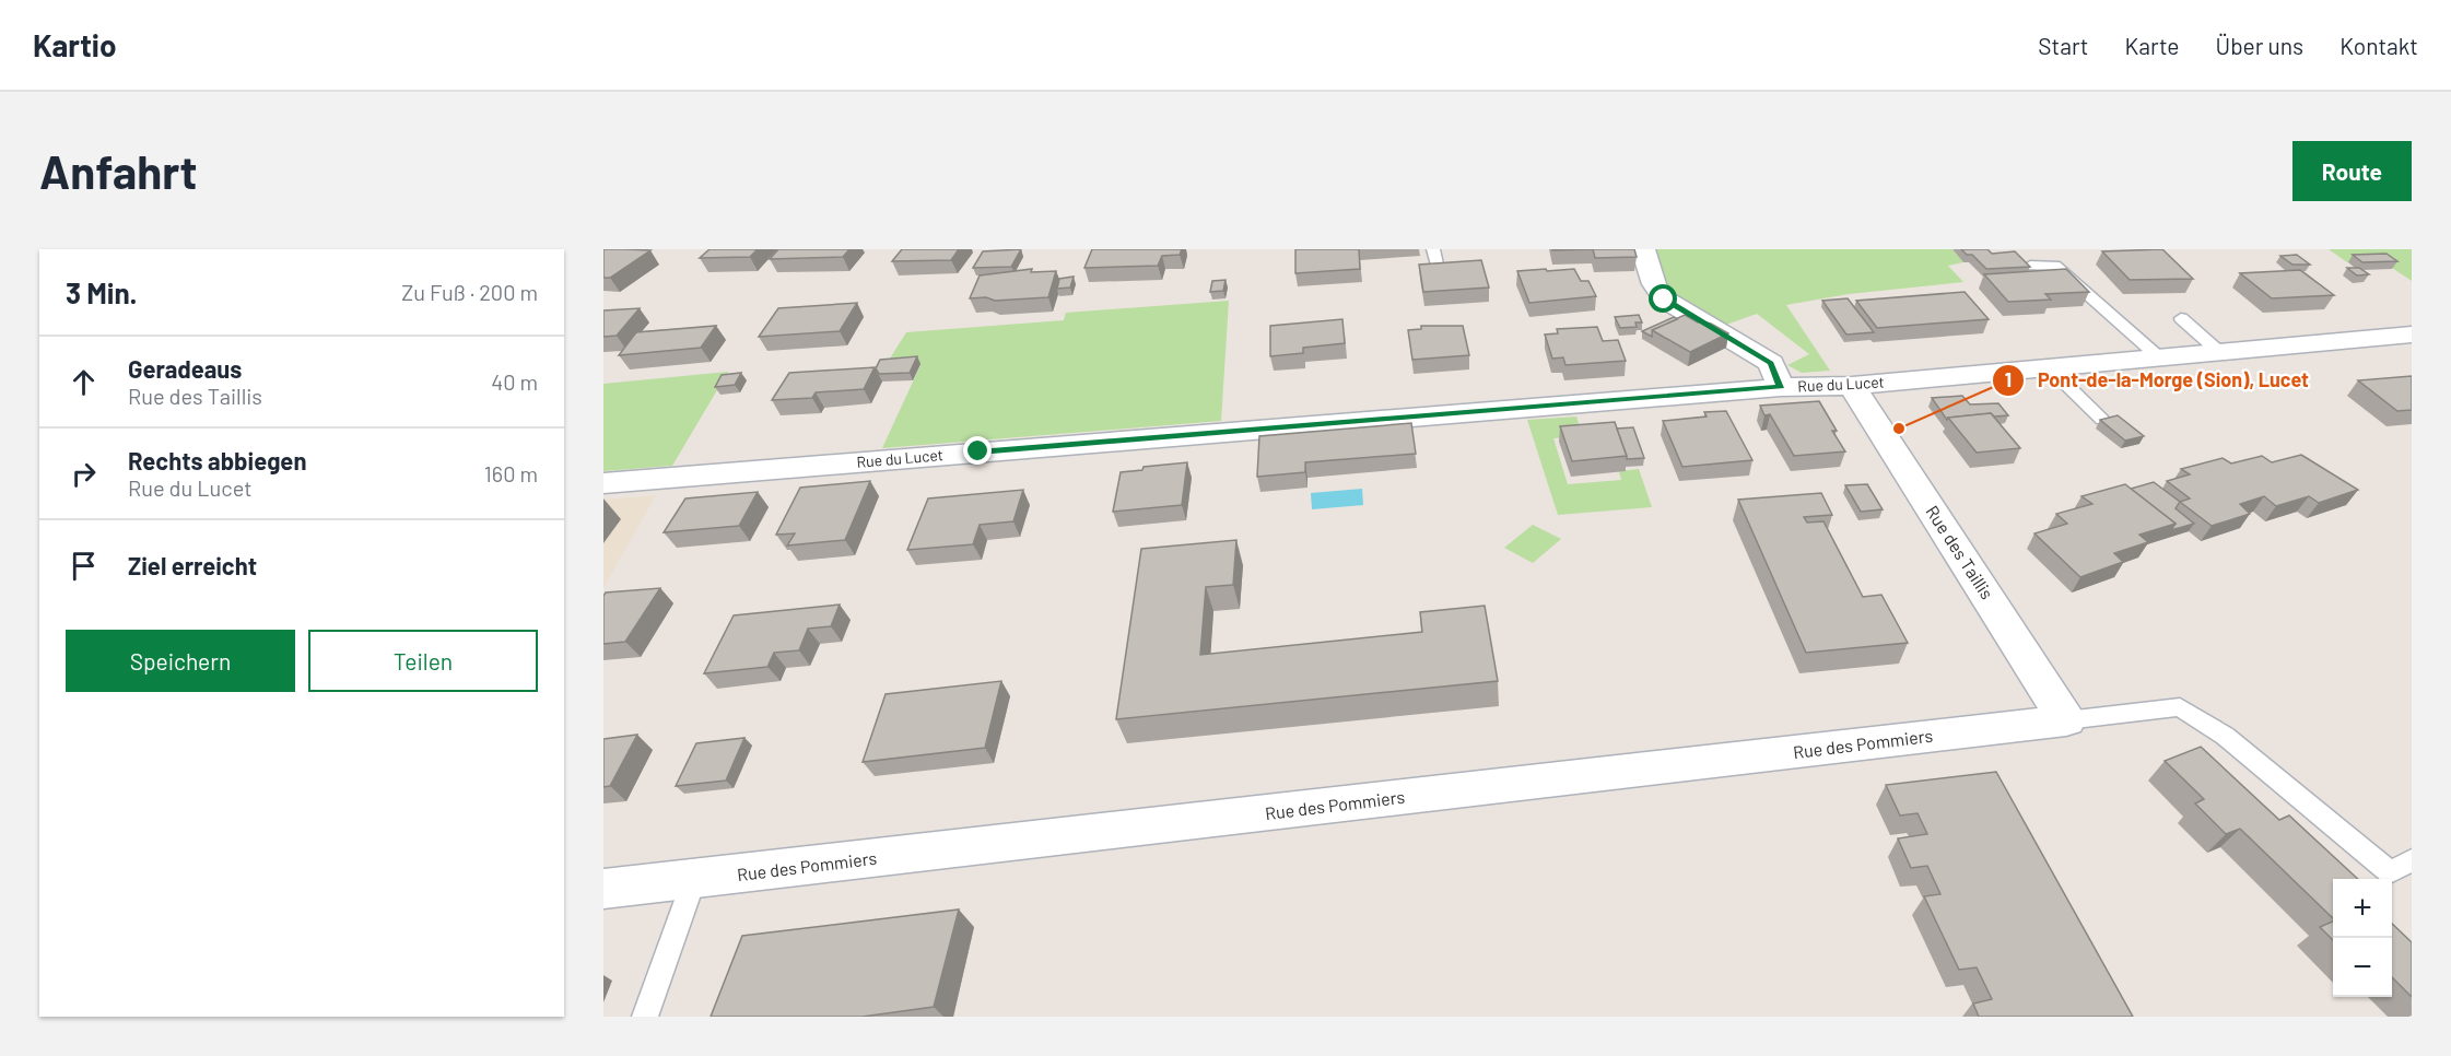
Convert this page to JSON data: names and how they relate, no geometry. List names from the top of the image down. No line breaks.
{"streets":{"street":["Rue du Lucet","Rue des Taillis","Rue des Pommiers"]},"crossings":[["Rue du Lucet","Rue des Taillis"],["Rue des Taillis","Rue des Pommiers"]],"places":["Pont-de-la-Morge (Sion), Lucet"],"page":{"header":"Kartio","nav":["Start","Karte","Über uns","Kontakt"],"buttons":["Route",["Speichern","Teilen"]],"title":"Anfahrt","heading":["3 Min.","Zu Fuß · 200 m"],"list":[["Geradeaus","Rue des Taillis","40 m"],["Rechts abbiegen","Rue du Lucet","160 m"],"Ziel erreicht"],"map_buttons":["+","−"]}}
